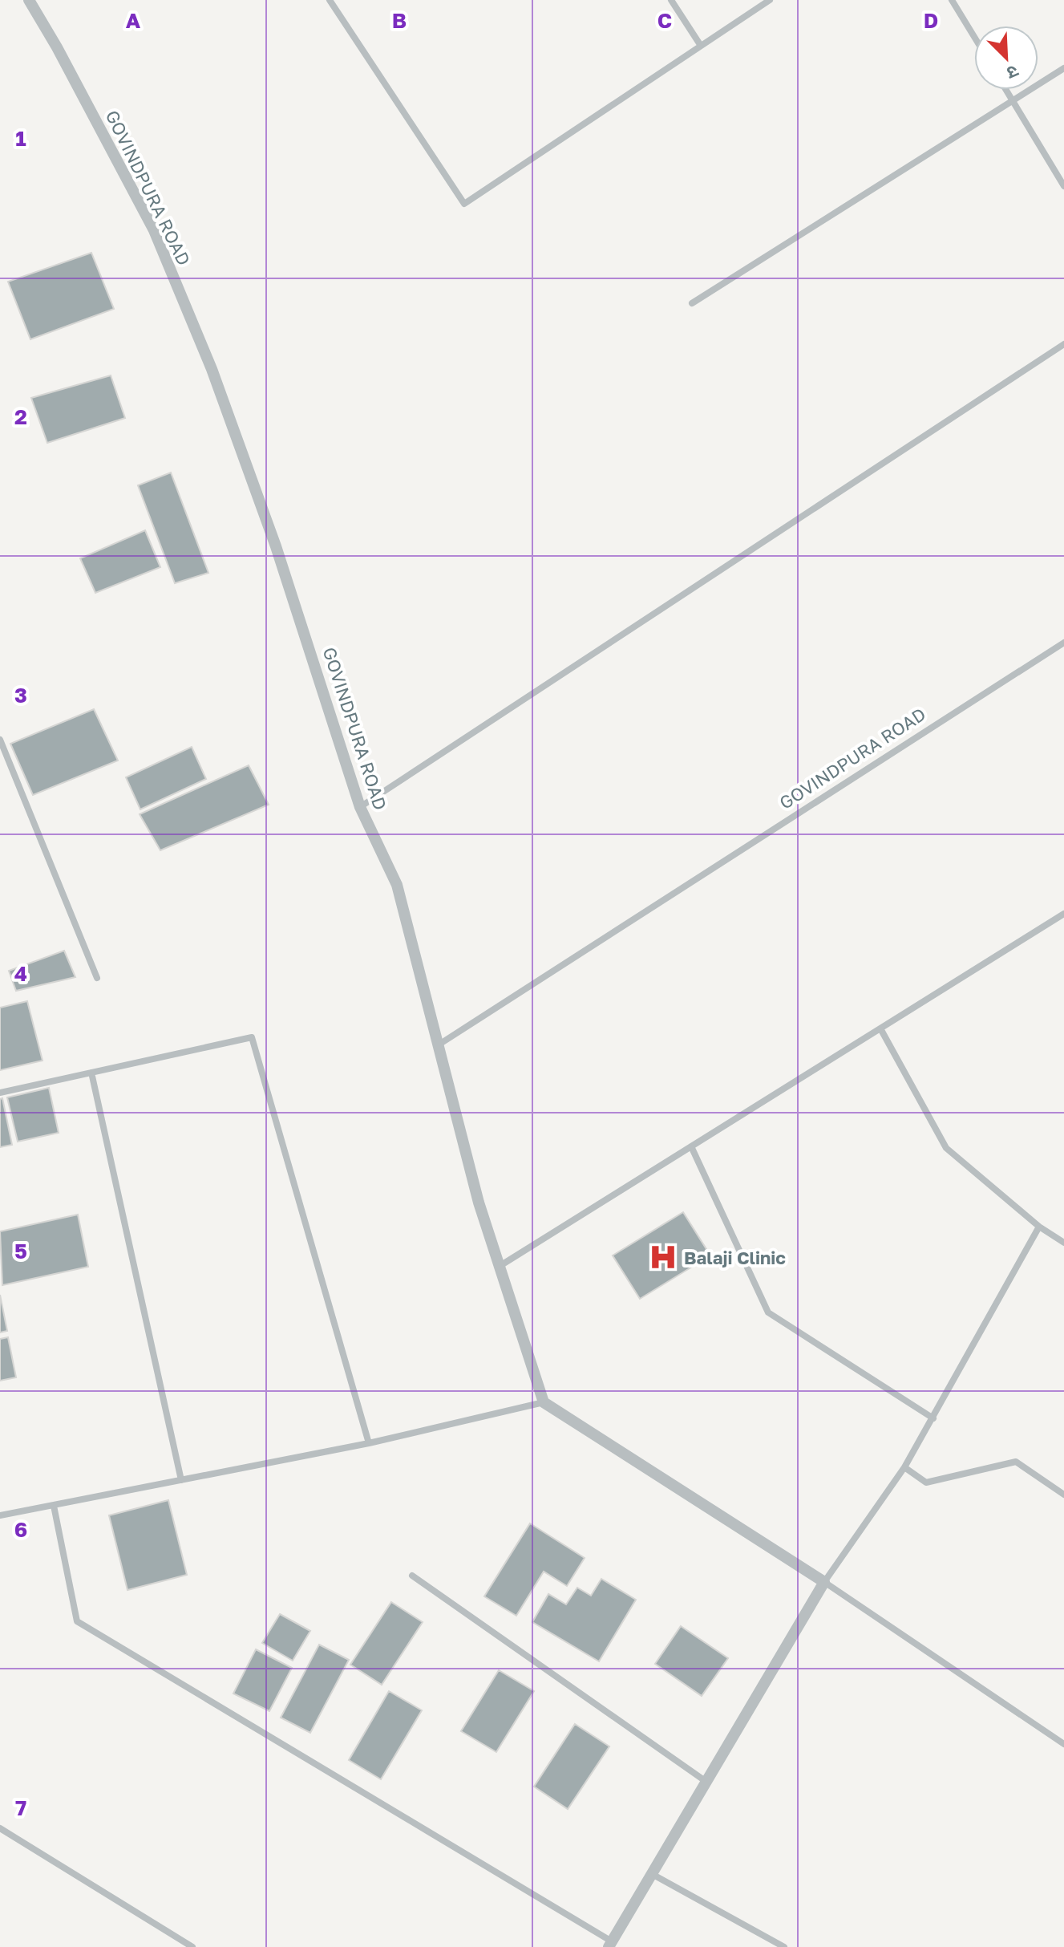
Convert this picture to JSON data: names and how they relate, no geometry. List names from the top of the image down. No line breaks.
{"streets":{"street":["GOVINDPURA ROAD"]},"places":{"hospital":["Balaji Clinic"]},"north":"bottom right","grid":{"columns":["A","B","C","D"],"rows":["1","2","3","4","5","6","7"]}}
